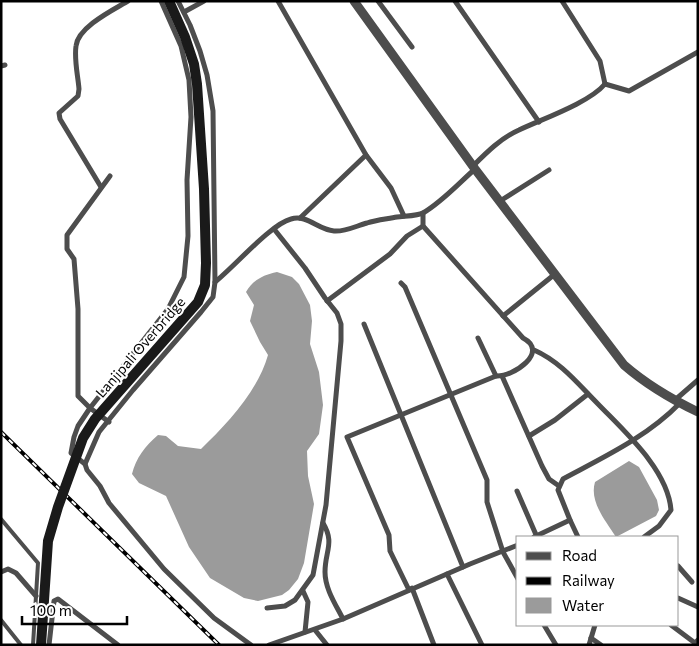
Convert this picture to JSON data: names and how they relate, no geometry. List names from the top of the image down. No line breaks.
{"streets":{"main road":["Lanjipali Overbridge"]},"legend":["Road","Railway","Water"],"scale_bar":"100 m"}
